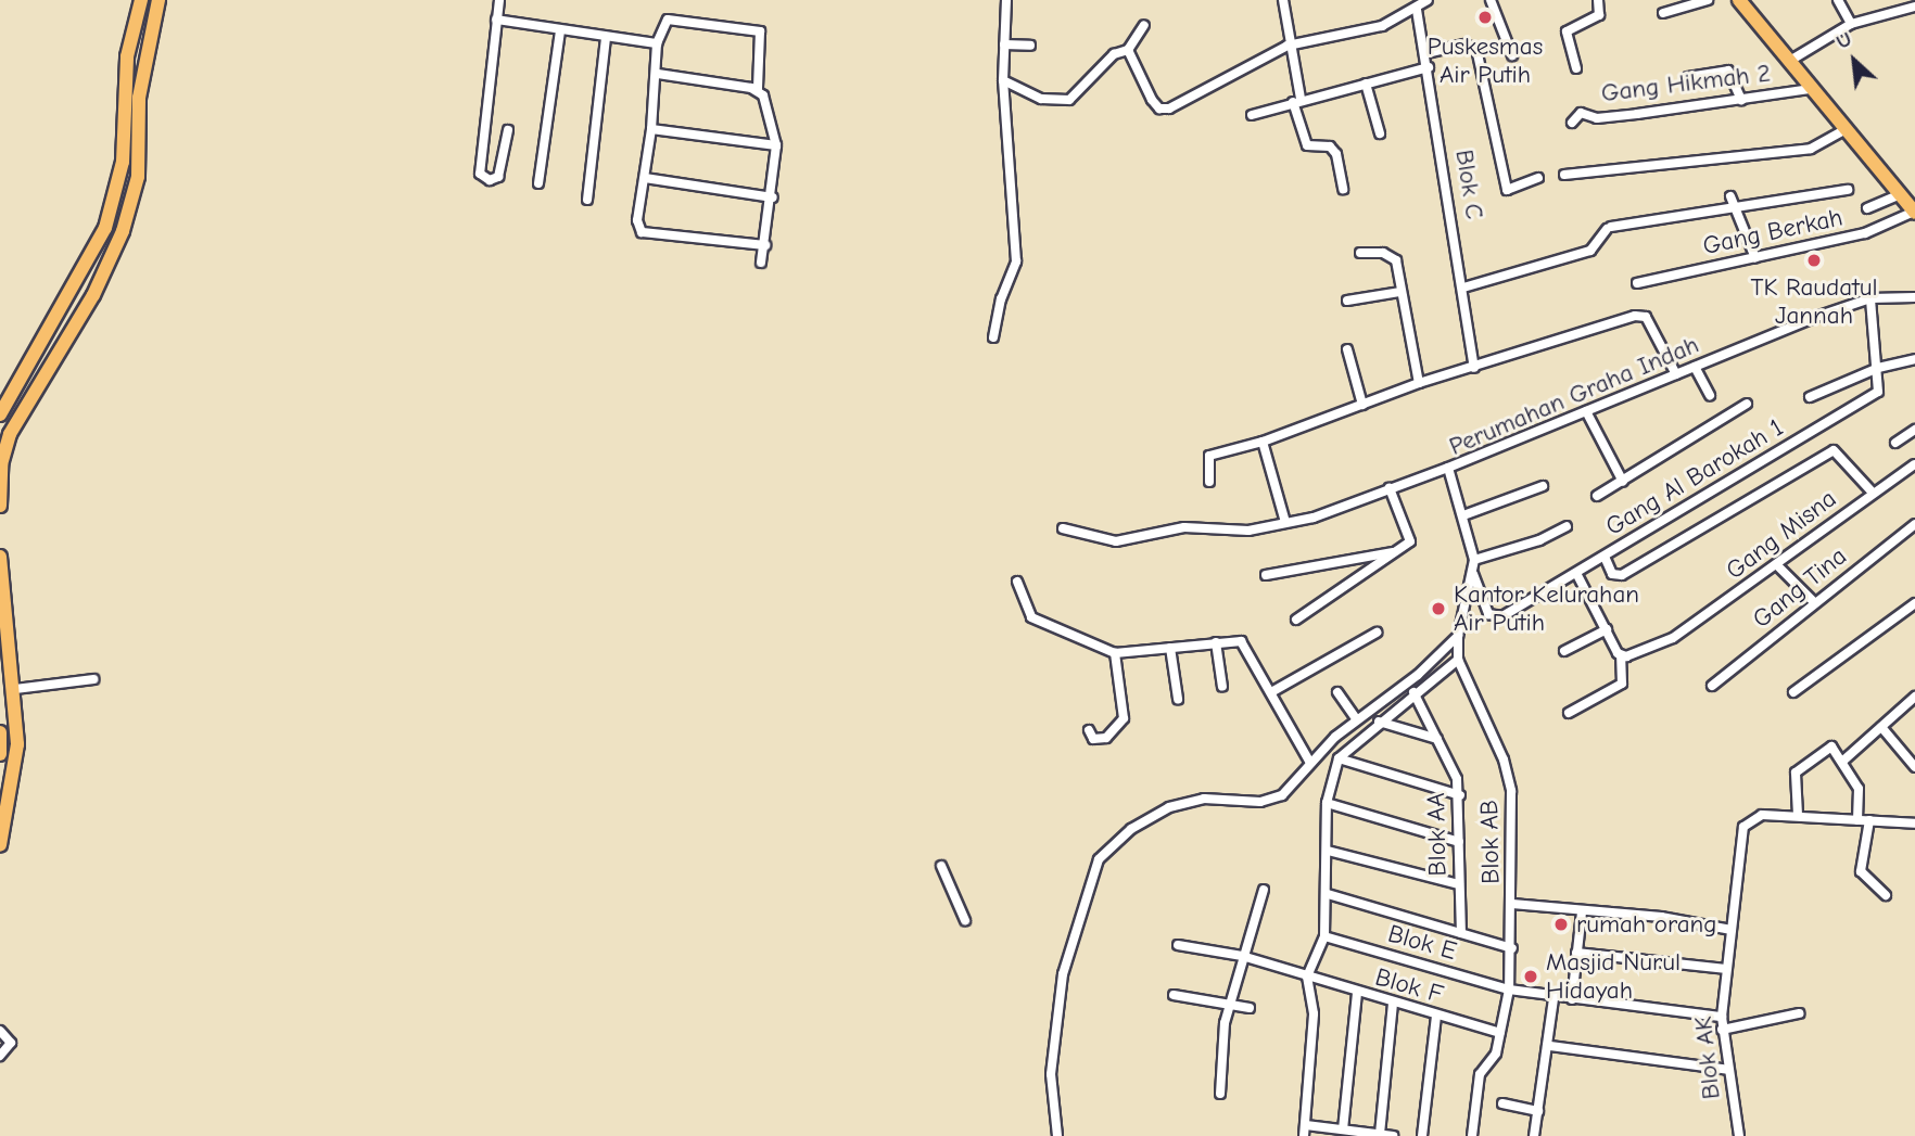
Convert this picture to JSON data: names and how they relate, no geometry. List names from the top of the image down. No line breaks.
{"streets":{"street":["Gang Hikmah 2","Blok C","Gang Berkah","Perumahan Graha Indah","Gang Al Barokah 1","Gang Misna","Gang Tina","Blok AA","Blok AB","Blok E","Blok F","Blok AK"]},"crossings":[["Perumahan Graha Indah","Gang Al Barokah 1"],["Perumahan Graha Indah","Blok AB"],["Blok AB","Blok E"],["Blok AB","Blok F"],["Blok E","Blok AK"]],"places":["Puskesmas Air Putih","TK Raudatul Jannah","Kantor Kelurahan Air Putih","rumah orang","Masjid Nurul Hidayah"],"north":"top left"}
